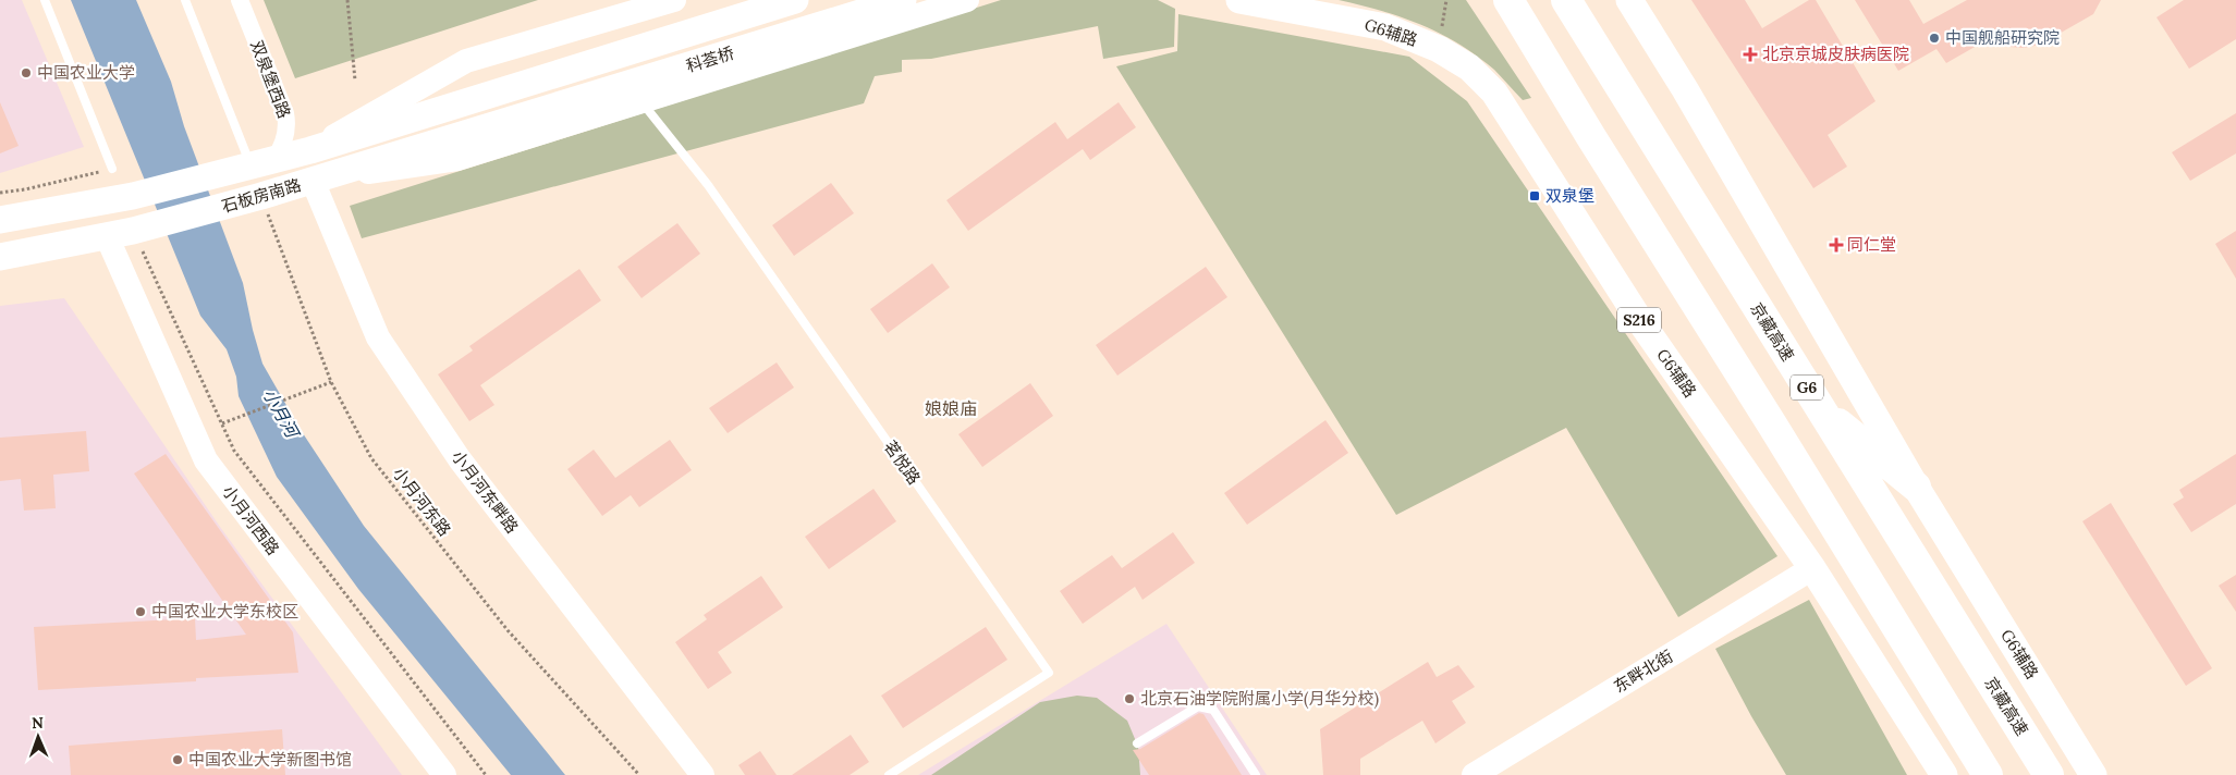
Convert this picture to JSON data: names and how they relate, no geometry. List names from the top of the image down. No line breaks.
{"streets":{"highway":["京藏高速","G6"],"main road":["G6辅路","科荟桥","石板房南路","S216"],"street":["双泉堡西路","小月河东畔路","小月河西路","东畔北街"],"lane":["茗悦路"],"path":["小月河东路"]},"crossings":[["G6辅路","东畔北街"],["科荟桥","石板房南路"],["双泉堡西路","石板房南路"],["石板房南路","小月河东畔路"],["石板房南路","小月河东路"],["石板房南路","小月河西路"]],"districts":["娘娘庙"],"water":["小月河"],"places":{"other":["中国舰船研究院","中国农业大学","中国农业大学东校区","北京石油学院附属小学(月华分校)","中国农业大学新图书馆"],"health":["北京京城皮肤病医院","同仁堂"],"transit":["双泉堡"]},"north":"top"}
